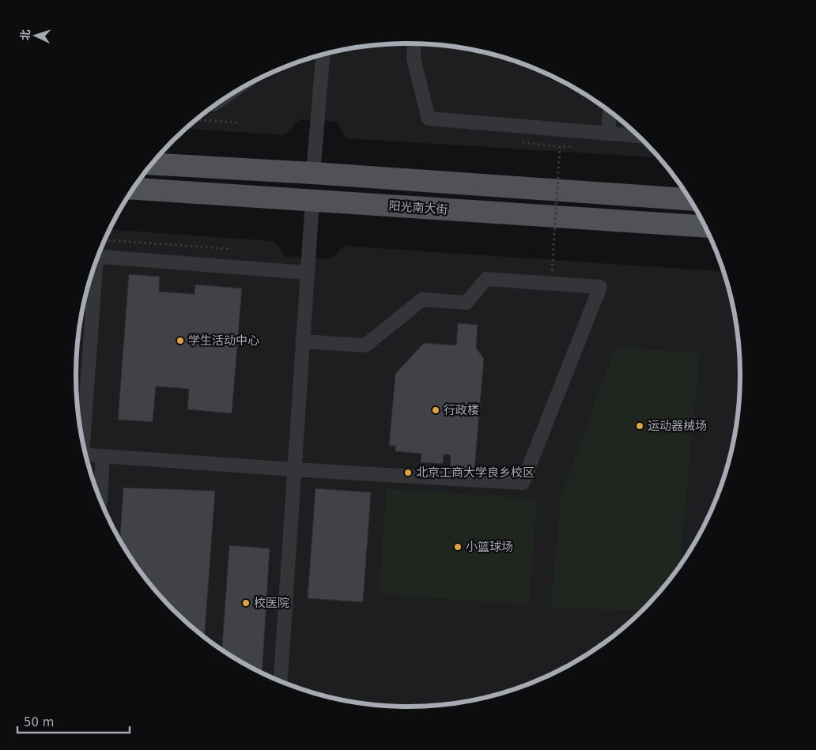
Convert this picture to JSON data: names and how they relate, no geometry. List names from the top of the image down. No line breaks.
{"streets":{"main road":["阳光南大街"]},"places":["学生活动中心","行政楼","运动器械场","北京工商大学良乡校区","小篮球场","校医院"],"scale_bar":"50 m","north":"left"}
